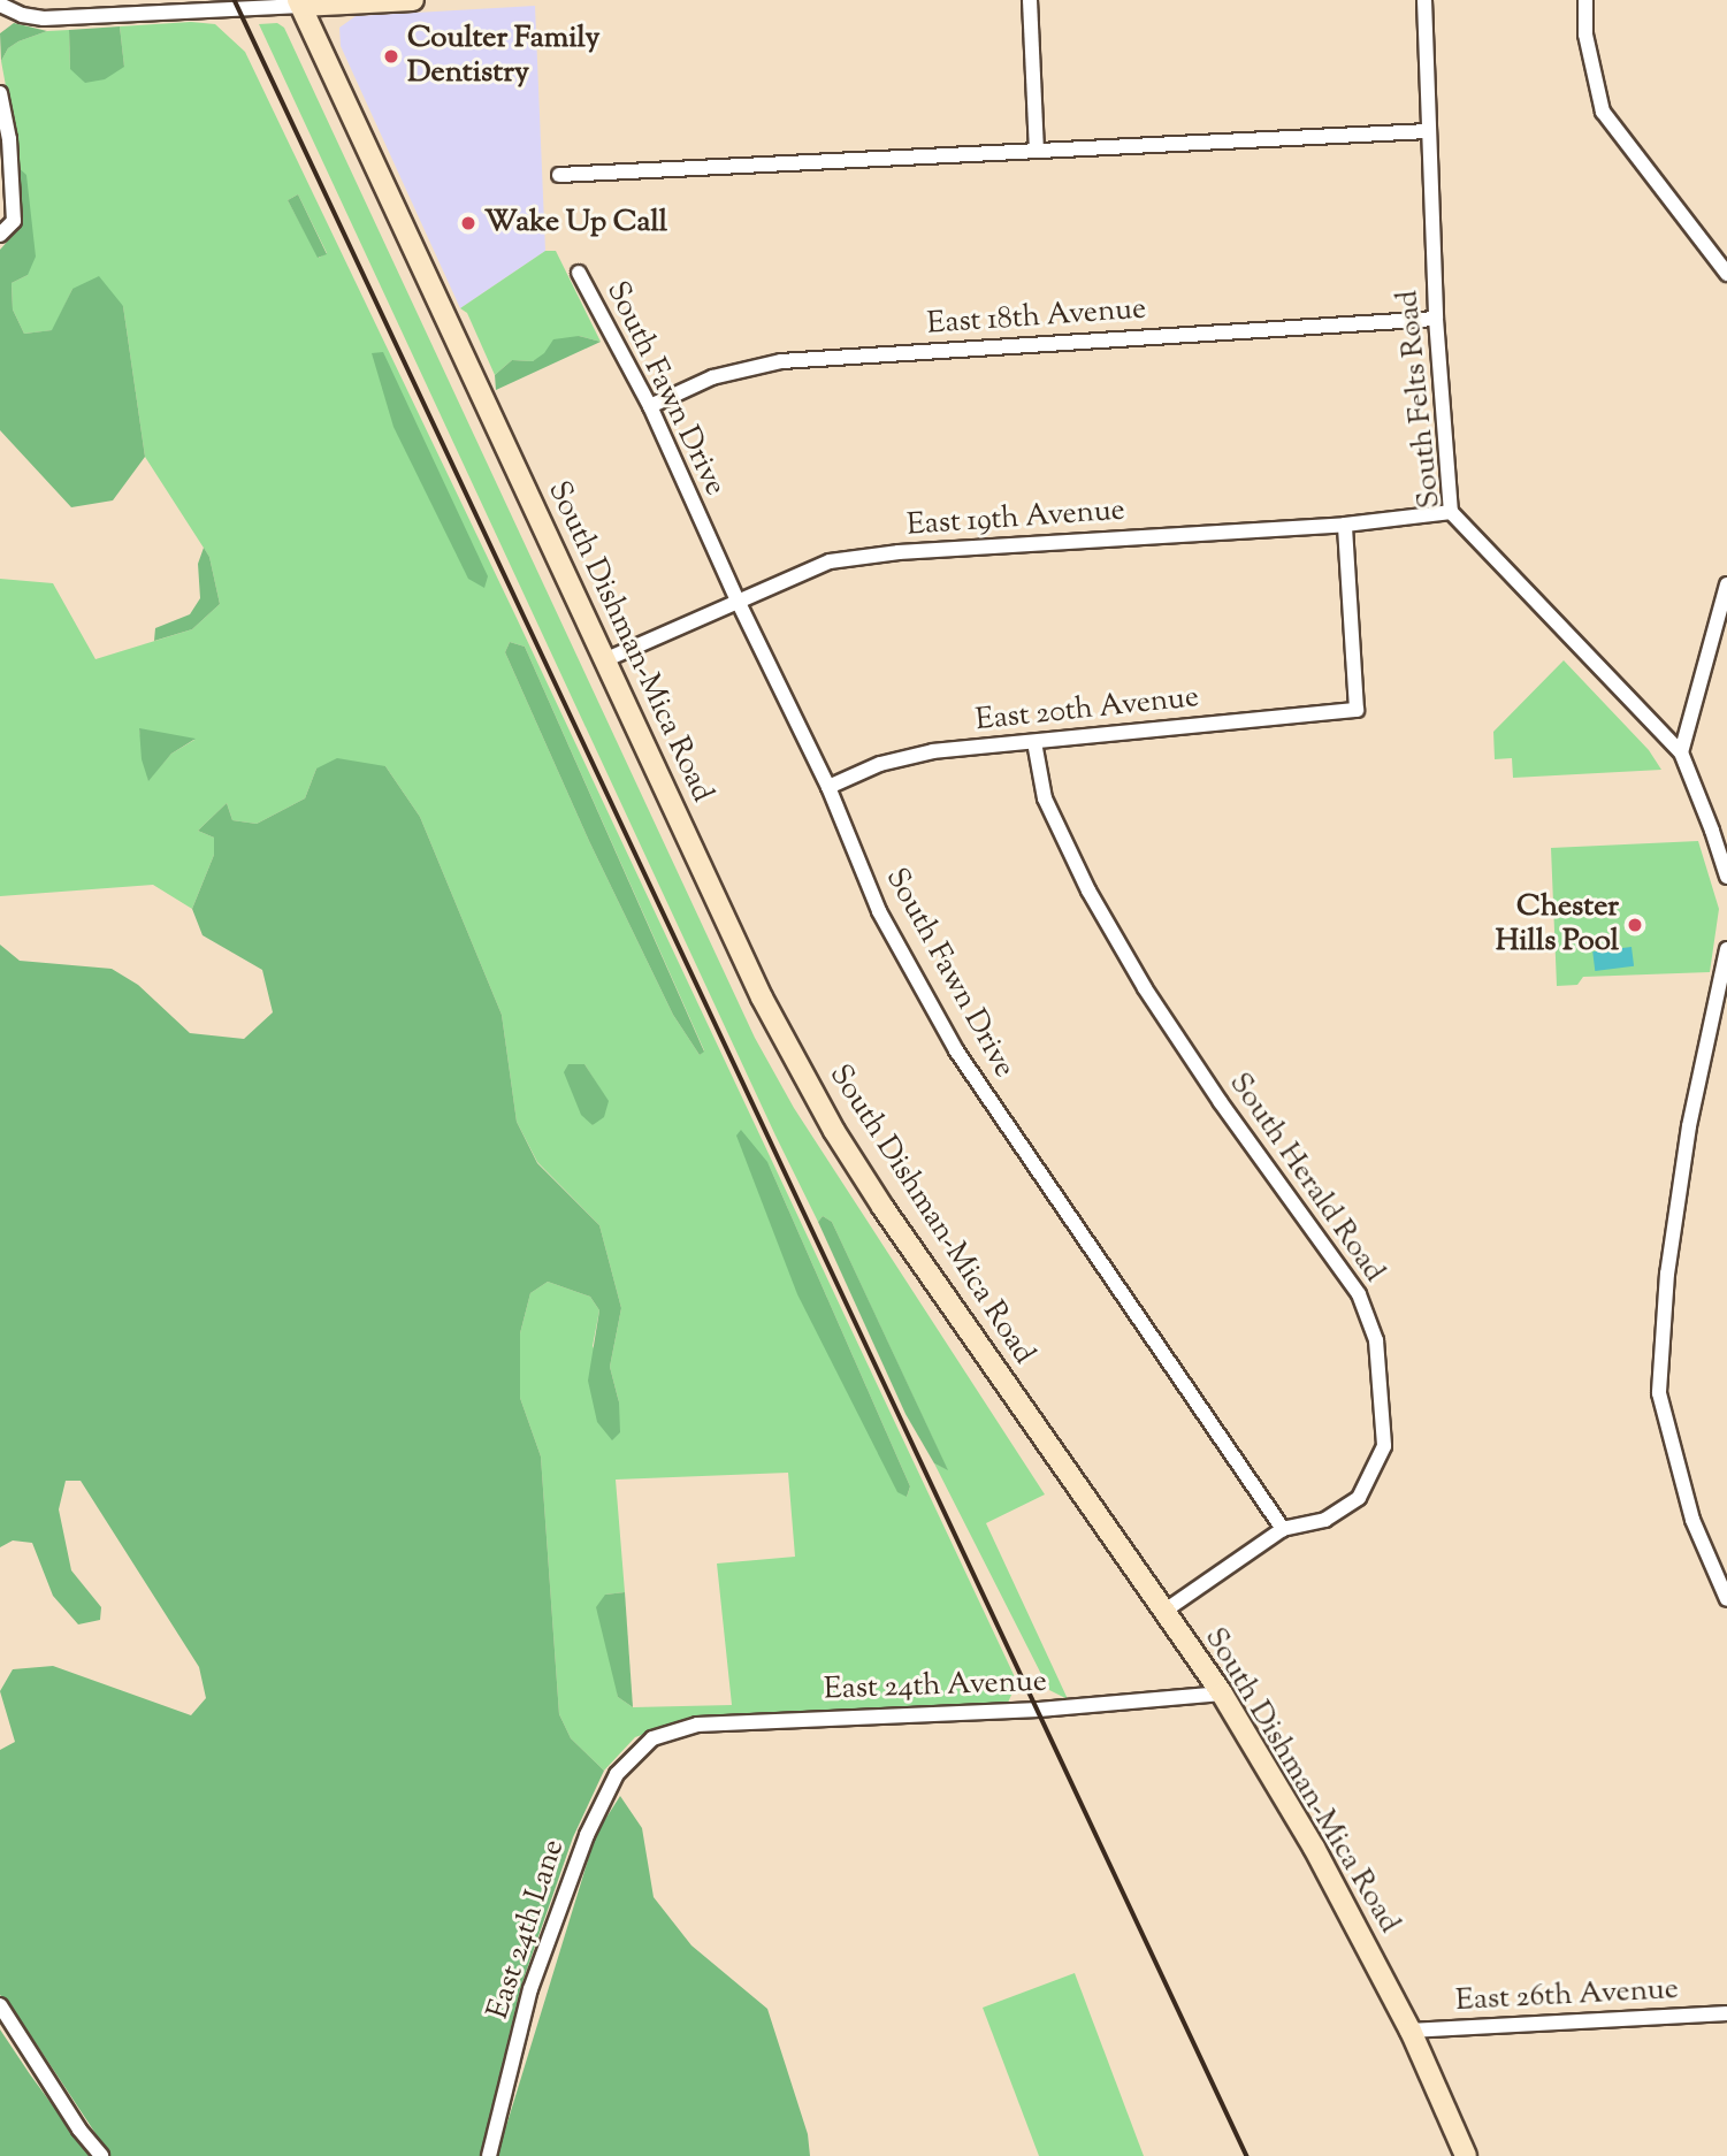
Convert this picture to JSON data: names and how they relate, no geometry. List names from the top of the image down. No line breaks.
{"streets":{"main road":["South Dishman-Mica Road"],"street":["East 18th Avenue","South Fawn Drive","South Felts Road","East 19th Avenue","East 20th Avenue","South Herald Road","East 24th Avenue","East 24th Lane","East 26th Avenue"]},"crossings":[["East 18th Avenue","South Fawn Drive"],["East 18th Avenue","South Felts Road"],["South Fawn Drive","East 19th Avenue"],["South Fawn Drive","East 20th Avenue"],["South Fawn Drive","South Herald Road"],["South Felts Road","East 19th Avenue"],["East 19th Avenue","South Dishman-Mica Road"],["East 19th Avenue","East 20th Avenue"],["South Dishman-Mica Road","South Herald Road"],["South Dishman-Mica Road","East 24th Avenue"],["South Dishman-Mica Road","East 26th Avenue"],["East 20th Avenue","South Herald Road"],["East 24th Avenue","East 24th Lane"]],"places":["Coulter Family Dentistry","Wake Up Call","Chester Hills Pool"]}
